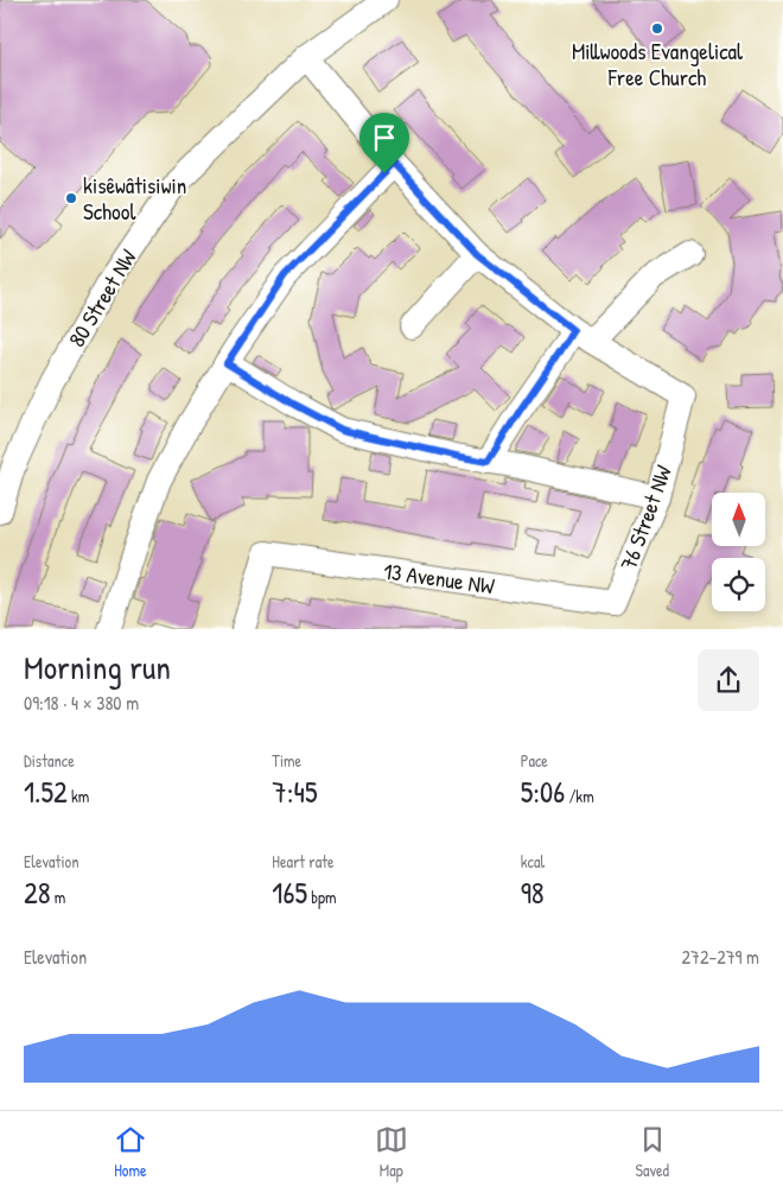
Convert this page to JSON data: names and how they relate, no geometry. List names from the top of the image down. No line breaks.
{"streets":{"street":["80 Street NW","76 Street NW","13 Avenue NW"]},"crossings":[["76 Street NW","13 Avenue NW"]],"places":["Millwoods Evangelical Free Church","kisêwâtisiwin School"],"north":"top","page":{"heading":["Morning run","09:18 · 4 × 380 m"],"stats":[["Distance","1.52 km"],["Time","7:45"],["Pace","5:06 /km"],["Elevation","28 m"],["Heart rate","165 bpm"],["kcal","98"]],"chart":["Elevation","272–279 m"],"tabs":["Home","Map","Saved"]}}
